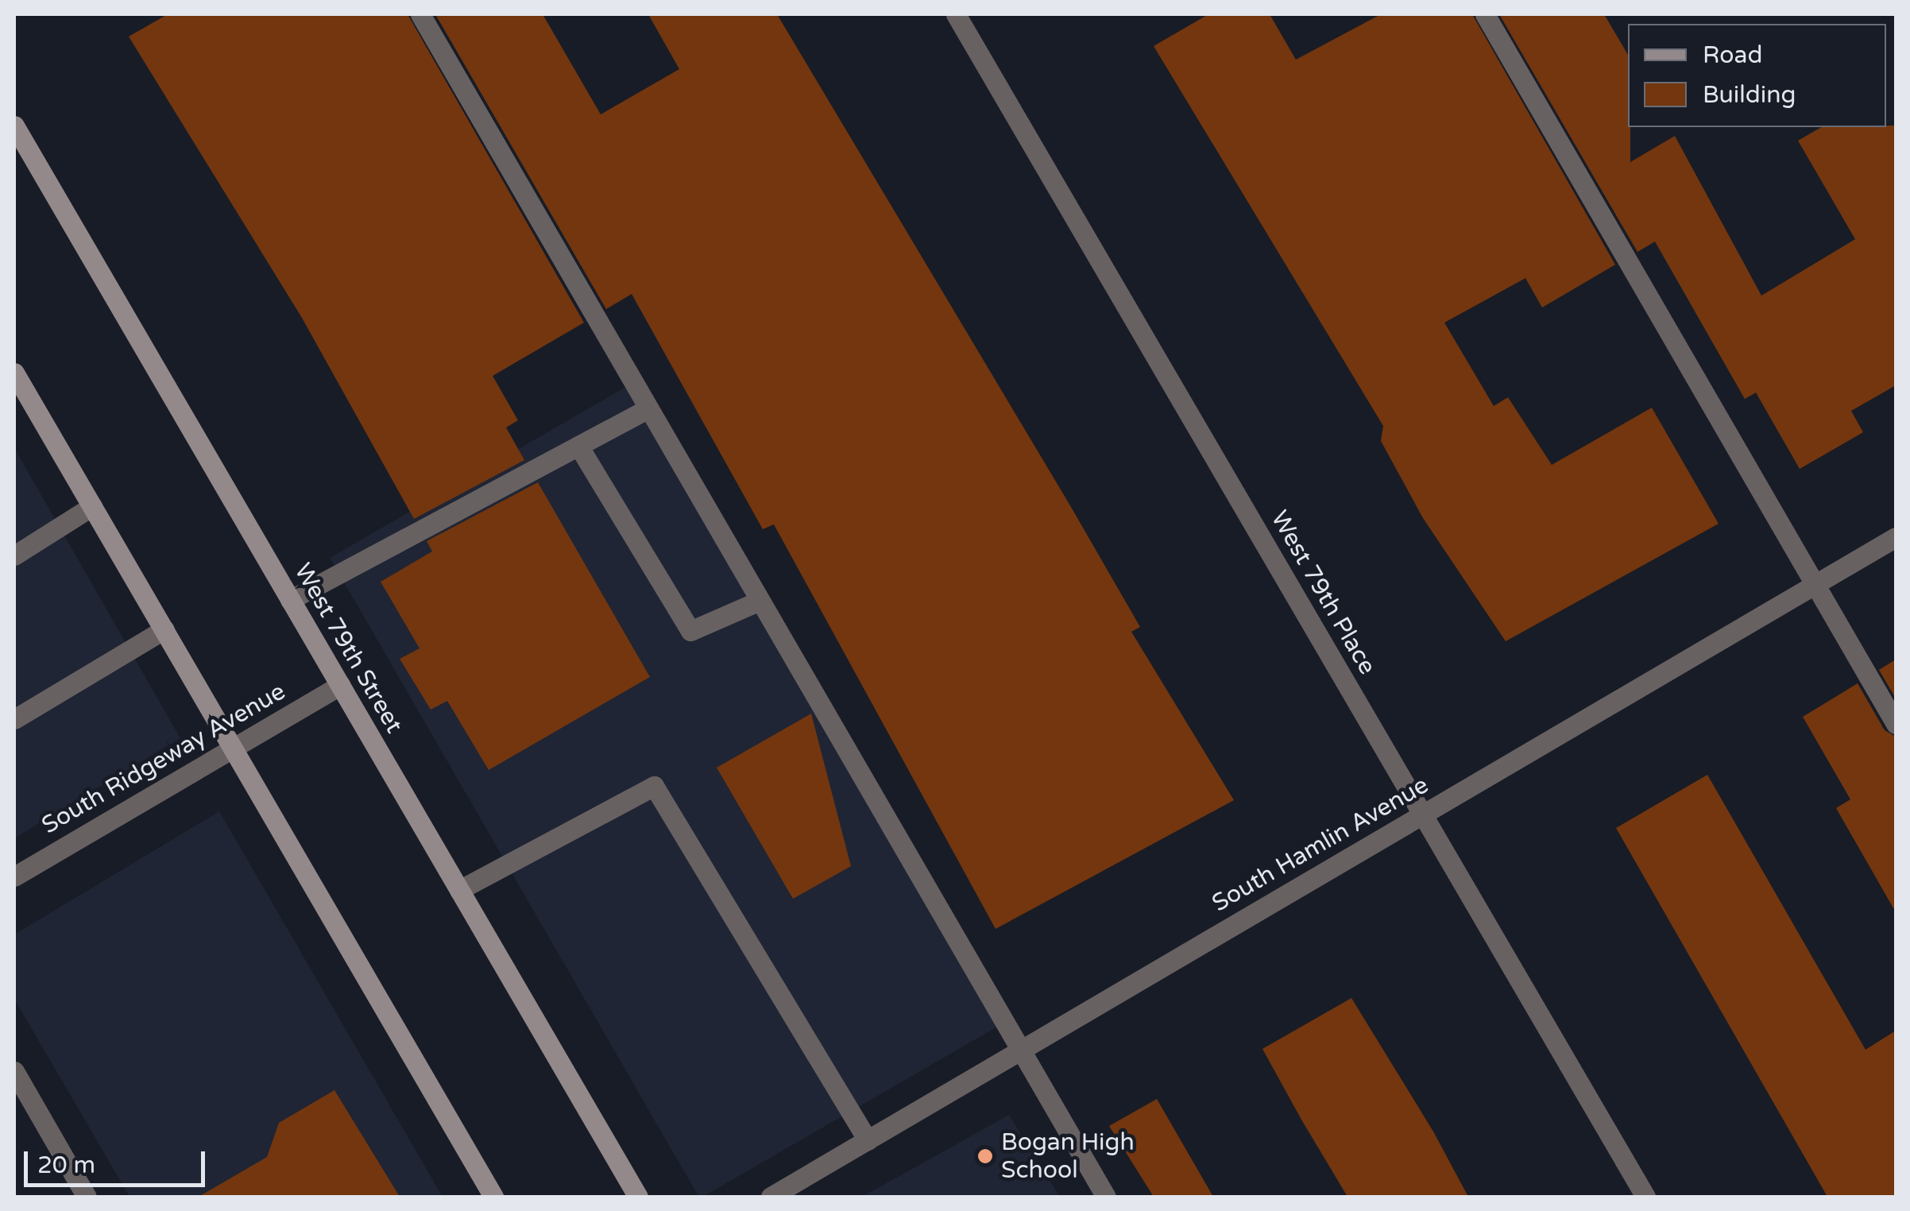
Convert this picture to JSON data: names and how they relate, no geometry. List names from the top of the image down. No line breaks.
{"streets":{"main road":["West 79th Street"],"street":["West 79th Place","South Ridgeway Avenue","South Hamlin Avenue"]},"crossings":[["West 79th Place","South Hamlin Avenue"],["West 79th Street","South Ridgeway Avenue"]],"places":["Bogan High School"],"legend":["Road","Building"],"scale_bar":"20 m"}
